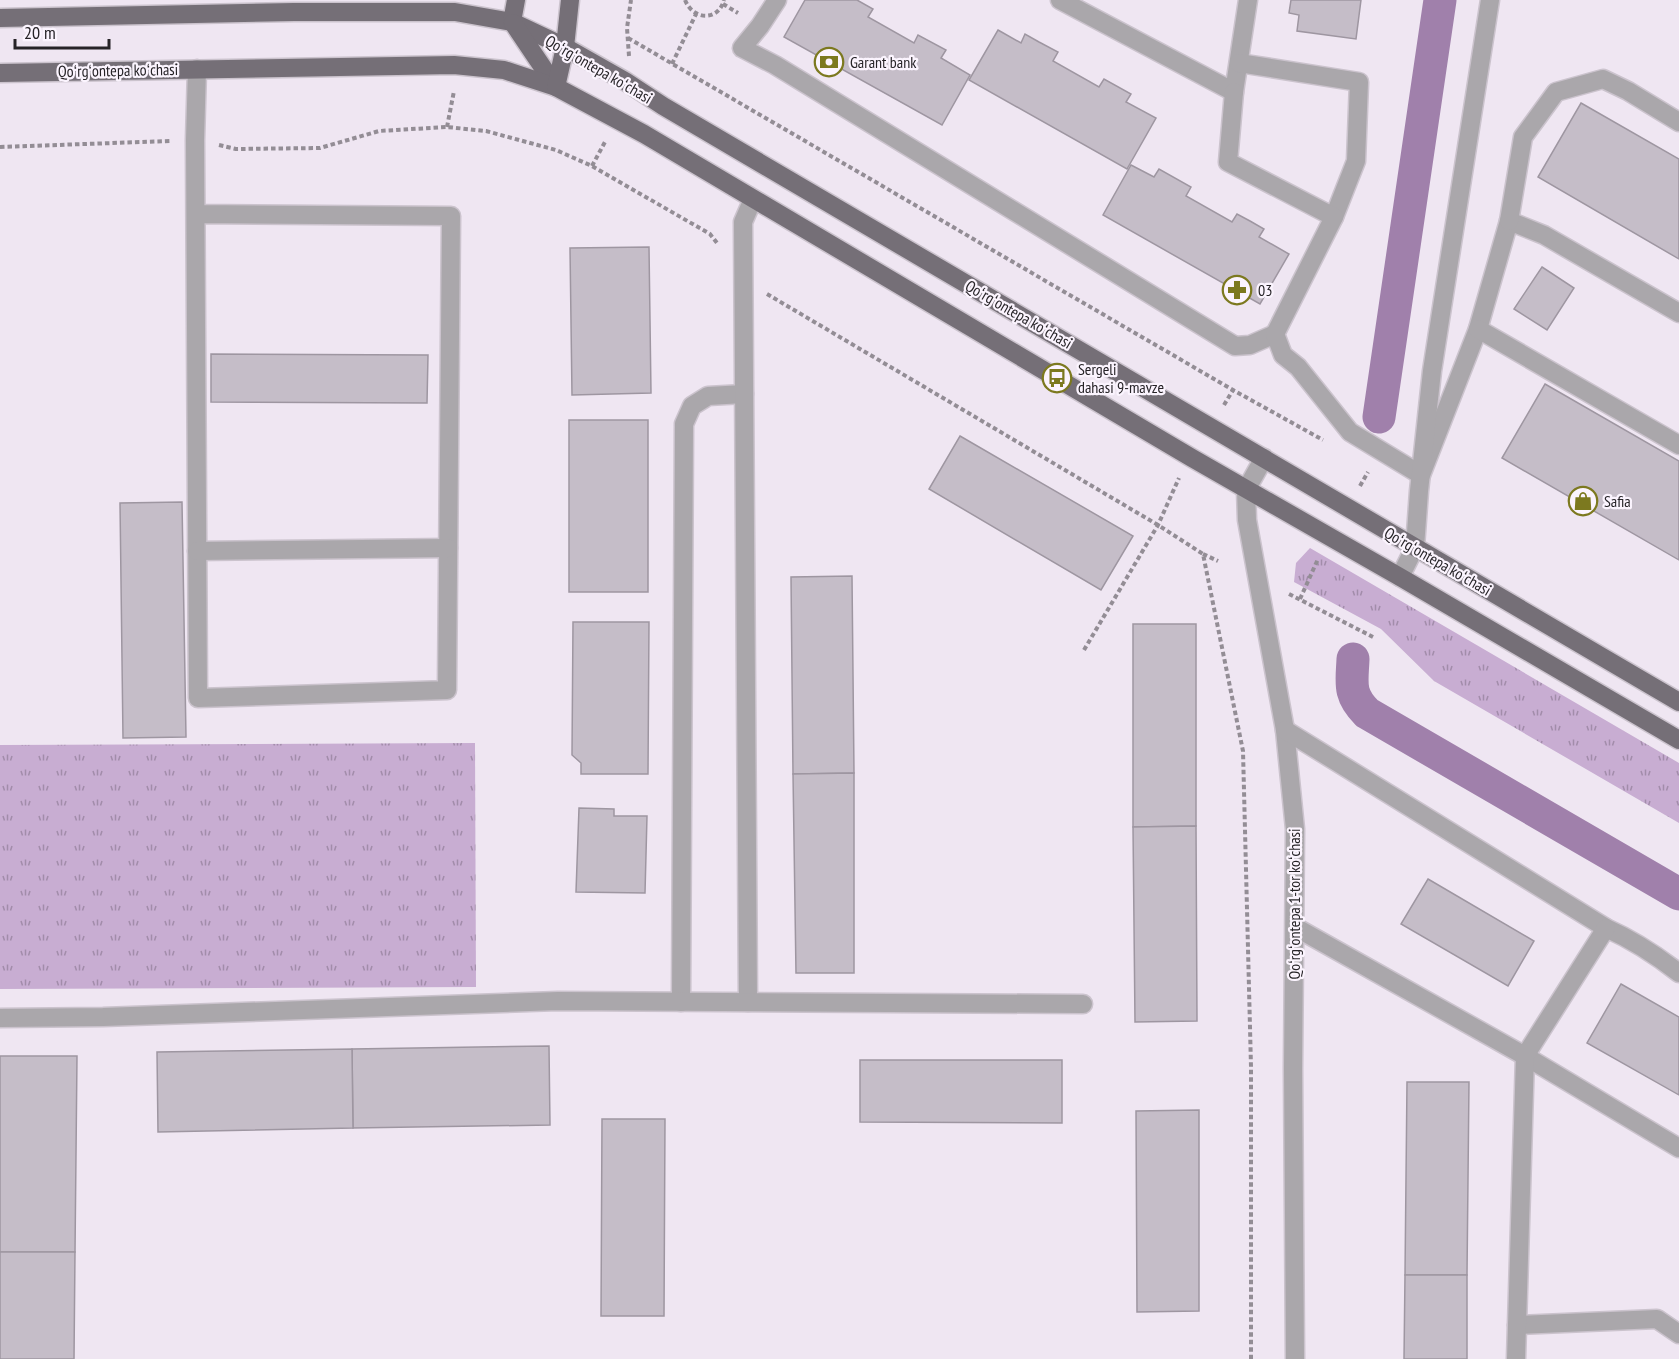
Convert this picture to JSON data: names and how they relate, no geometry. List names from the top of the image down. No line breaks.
{"streets":{"main road":["Qoʻrgʻontepa koʻchasi"],"street":["Qoʻrgʻontepa 1-tor koʻchasi"]},"crossings":[["Qoʻrgʻontepa koʻchasi","Qoʻrgʻontepa 1-tor koʻchasi"]],"places":{"bank":["Garant bank"],"pharmacy":["03"],"bus stop":["Sergeli dahasi 9-mavze"],"shop":["Safia"]},"scale_bar":"20 m"}
